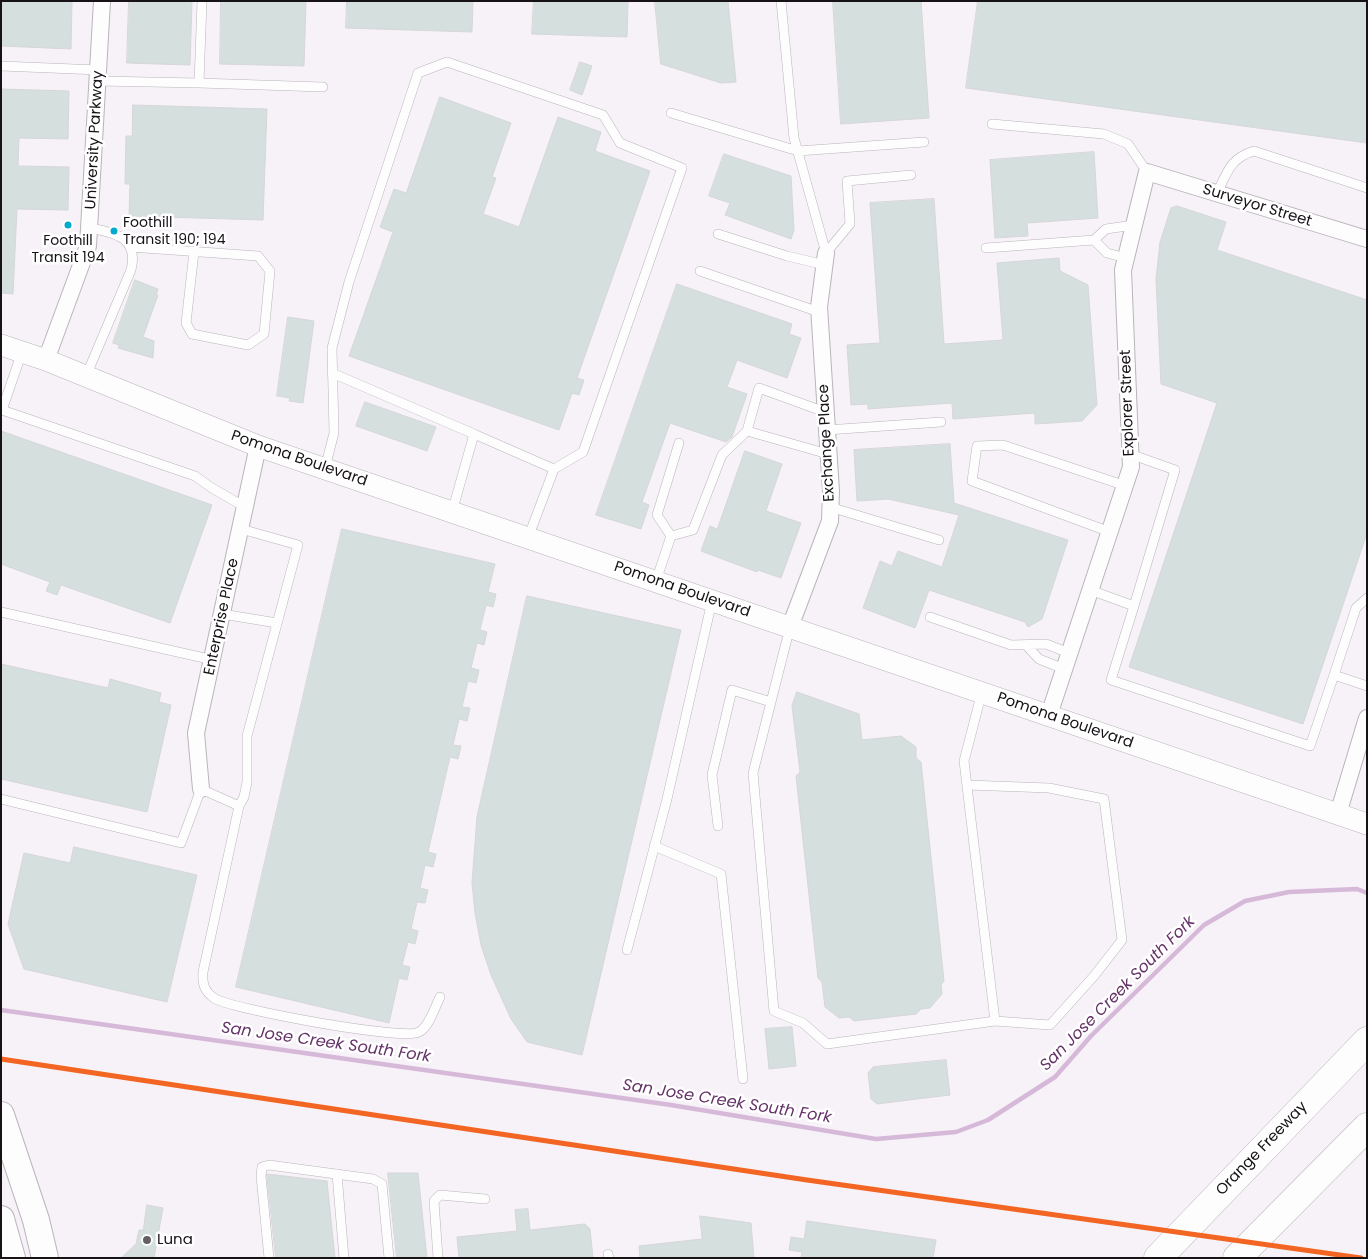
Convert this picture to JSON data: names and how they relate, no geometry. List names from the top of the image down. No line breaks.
{"streets":{"highway":["Orange Freeway"],"street":["University Parkway","Surveyor Street","Explorer Street","Exchange Place","Pomona Boulevard","Enterprise Place"]},"crossings":[["University Parkway","Pomona Boulevard"],["Surveyor Street","Explorer Street"],["Explorer Street","Pomona Boulevard"],["Exchange Place","Pomona Boulevard"],["Pomona Boulevard","Enterprise Place"]],"water":["San Jose Creek South Fork"],"places":["Foothill Transit 194","Foothill Transit 190; 194","Luna"]}
